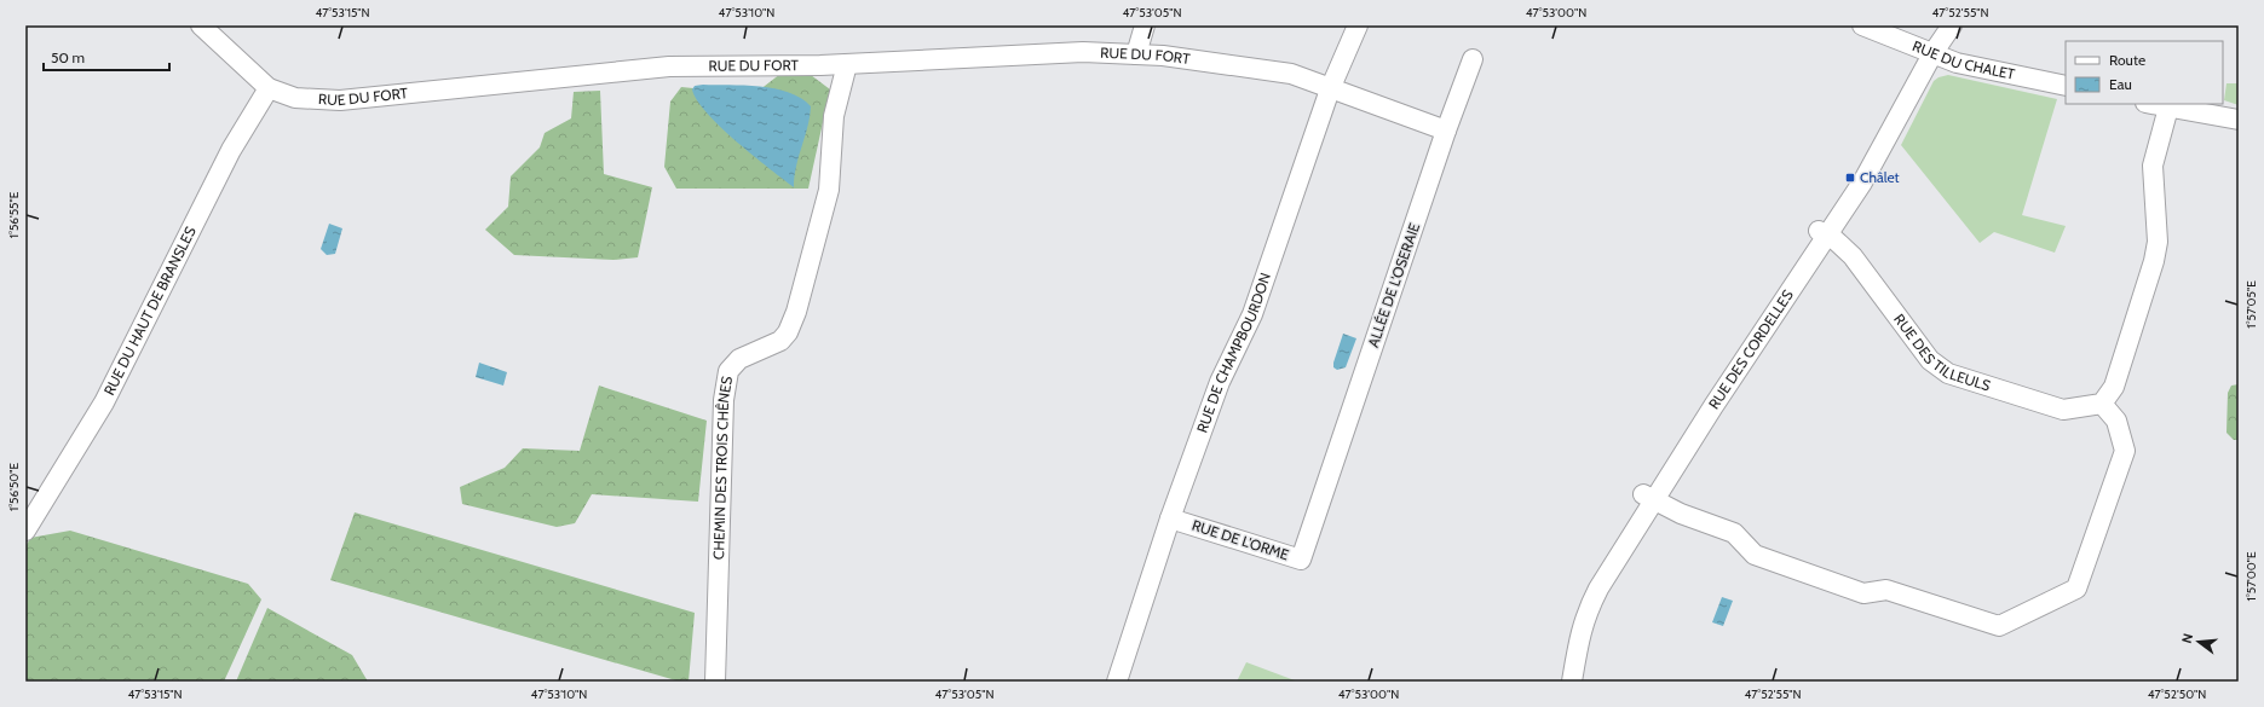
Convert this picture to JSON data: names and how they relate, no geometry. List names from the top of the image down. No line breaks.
{"streets":{"street":["RUE DU FORT","RUE DU CHALET","ALLÉE DE L'OSERAIE","RUE DU HAUT DE BRANSLES","RUE DES CORDELLES","RUE DES TILLEULS","RUE DE CHAMPBOURDON","CHEMIN DES TROIS CHÊNES","RUE DE L'ORME"]},"crossings":[["RUE DU FORT","RUE DU HAUT DE BRANSLES"],["RUE DU FORT","RUE DE CHAMPBOURDON"],["RUE DU FORT","CHEMIN DES TROIS CHÊNES"],["RUE DU CHALET","RUE DES CORDELLES"],["ALLÉE DE L'OSERAIE","RUE DE L'ORME"],["RUE DES CORDELLES","RUE DES TILLEULS"],["RUE DE CHAMPBOURDON","RUE DE L'ORME"]],"places":{"transit":["Châlet"]},"legend":["Route","Eau"],"scale_bar":"50 m","north":"left","coordinates":["47°53'15\"N","47°53'10\"N","47°53'05\"N","47°53'00\"N","47°52'55\"N","1°56'55\"E","1°57'05\"E","1°56'50\"E","1°57'00\"E","47°52'50\"N"]}
